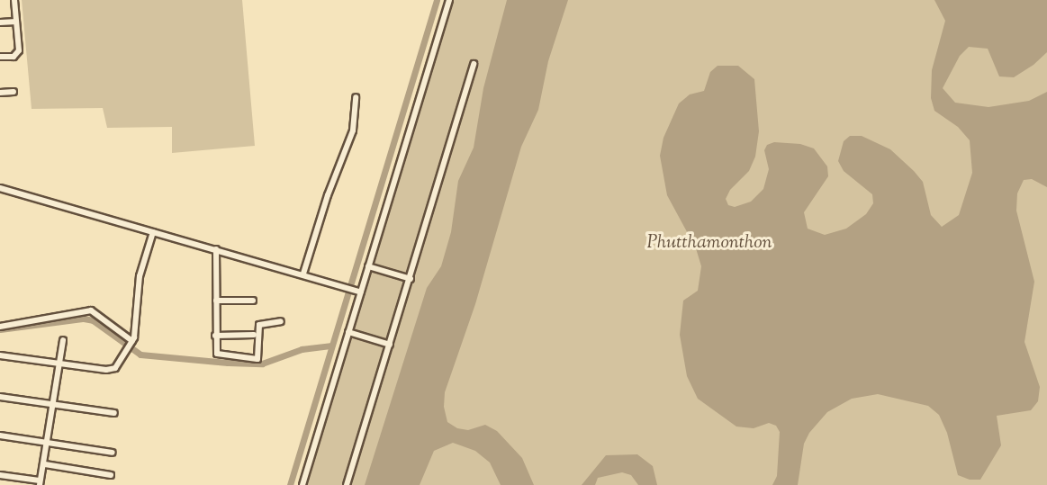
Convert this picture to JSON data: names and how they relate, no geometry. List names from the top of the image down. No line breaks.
{"parks":["Phutthamonthon"]}
